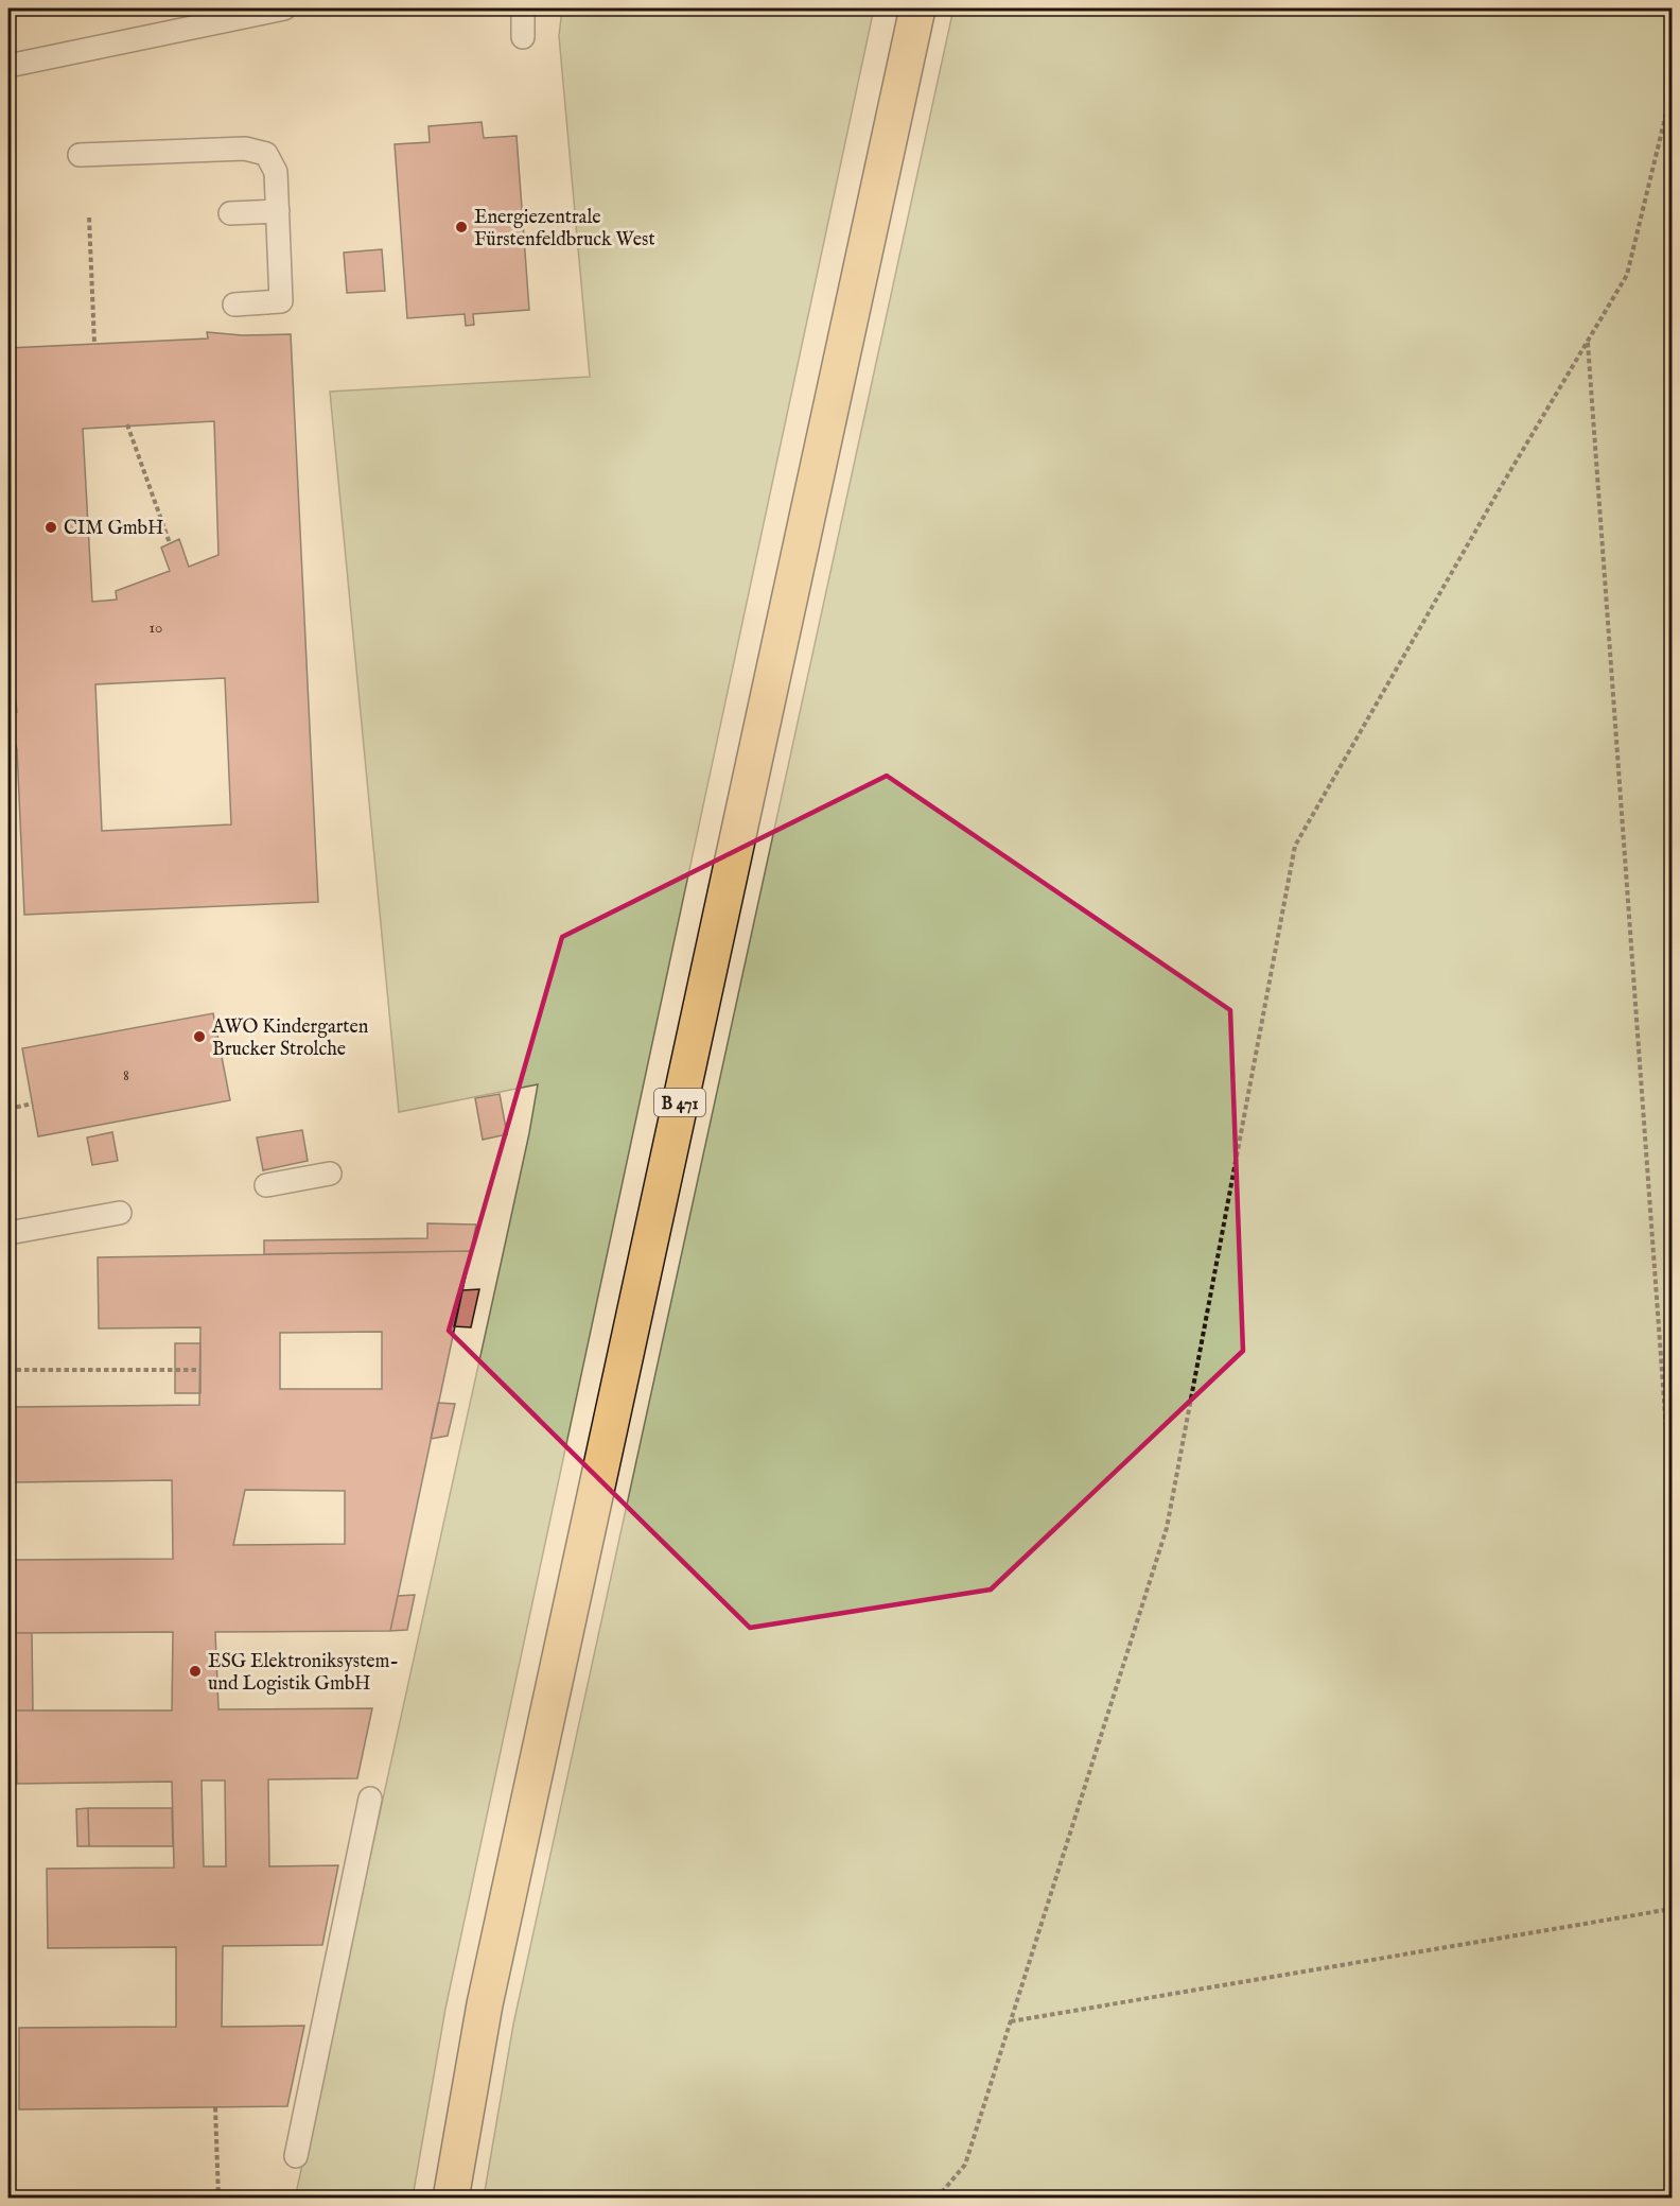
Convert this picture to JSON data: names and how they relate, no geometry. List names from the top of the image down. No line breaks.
{"streets":{"highway":["B 471"]},"places":["Energiezentrale Fürstenfeldbruck West","CIM GmbH","AWO Kindergarten Brucker Strolche","ESG Elektroniksystem- und Logistik GmbH"],"house_numbers":["10","8"]}
